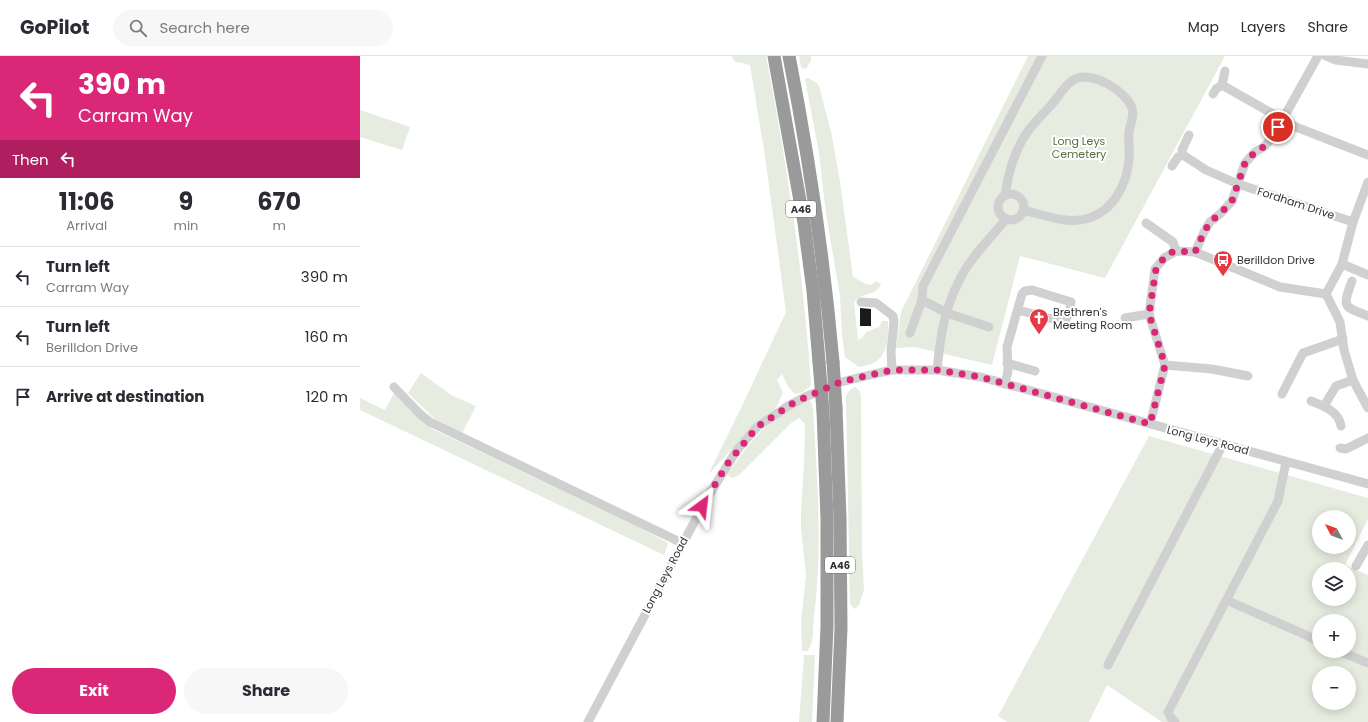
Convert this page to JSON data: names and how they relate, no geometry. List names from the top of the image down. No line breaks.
{"streets":{"highway":["A46"],"street":["Fordham Drive","Long Leys Road"]},"parks":["Long Leys Cemetery"],"places":{"bus stop":["Berilldon Drive"],"church":["Brethren's Meeting Room"]},"north":"top left","page":{"header":"GoPilot","search":"Search here","nav":["Map","Layers","Share"],"turn":["390 m","Carram Way"],"then":"Then","eta":["11:06","Arrival","9","min","670","m"],"list":[{"name":"Turn left","note":"Carram Way","value":"390 m"},{"name":"Turn left","note":"Berilldon Drive","value":"160 m"},{"name":"Arrive at destination","value":"120 m"}],"map_buttons":["+","−"],"buttons":["Exit","Share"]}}
